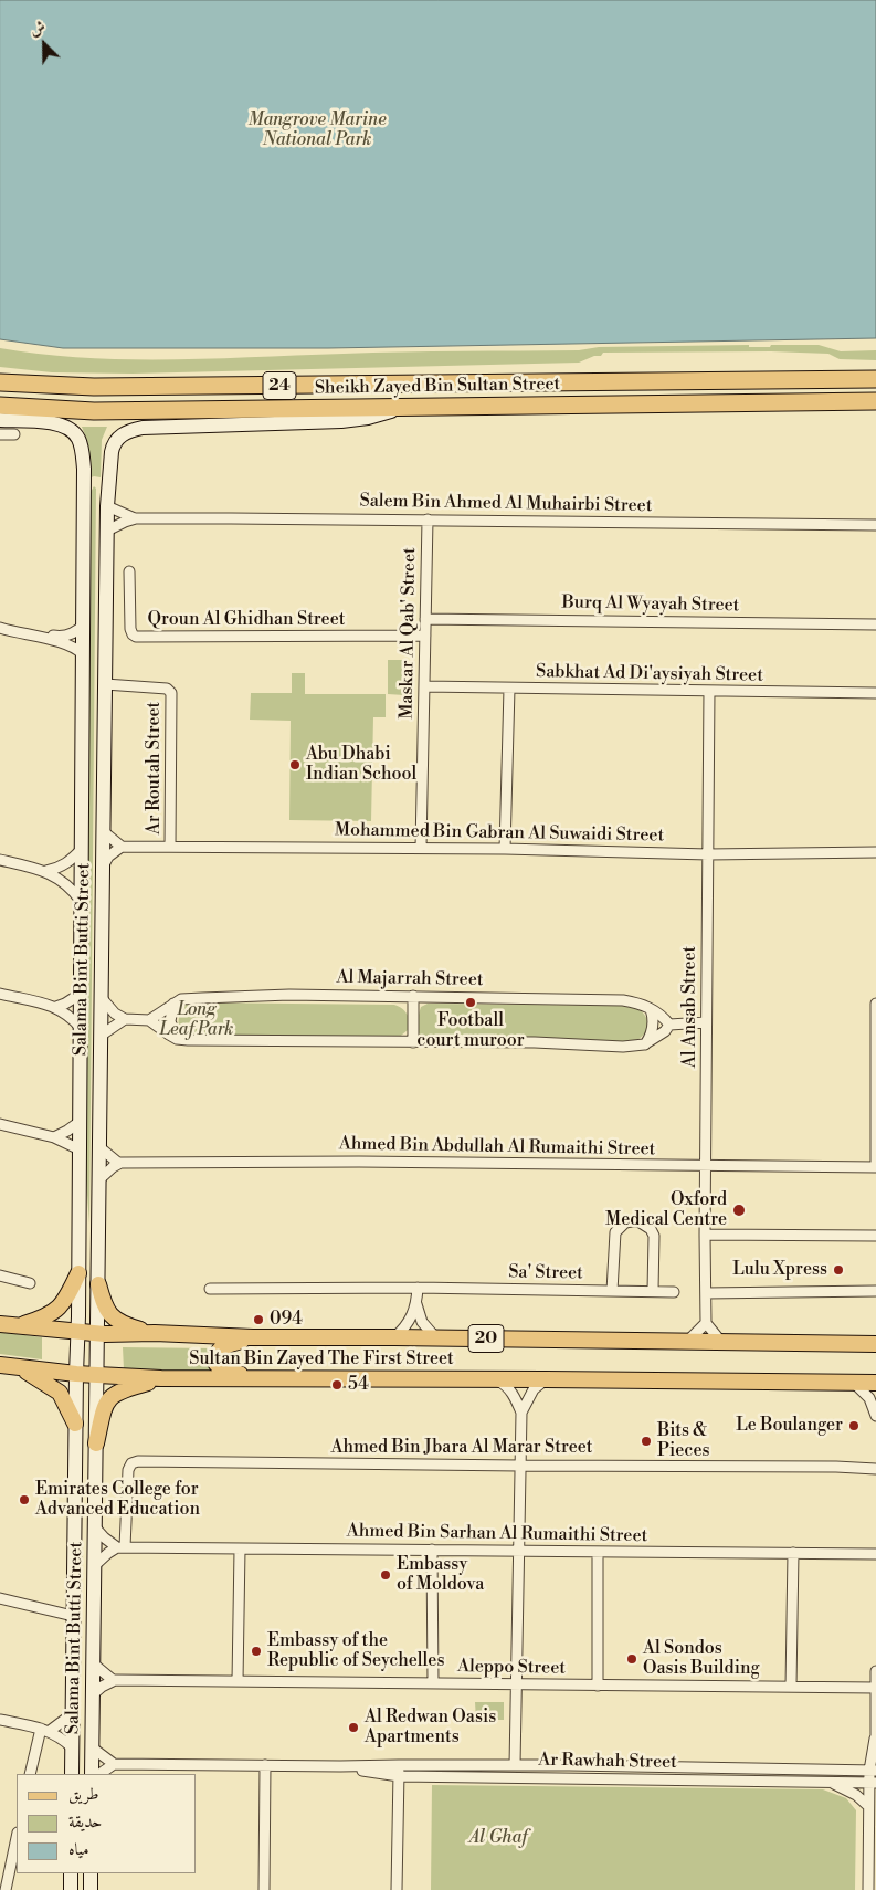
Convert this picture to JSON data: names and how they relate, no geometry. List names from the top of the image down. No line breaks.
{"streets":{"highway":["24","Sheikh Zayed Bin Sultan Street"],"main road":["Salama Bint Butti Street","20","Sultan Bin Zayed The First Street"],"street":["Salem Bin Ahmed Al Muhairbi Street","Burq Al Wyayah Street","Qroun Al Ghidhan Street","Maskar Al Qab' Street","Sabkhat Ad Di'aysiyah Street","Ar Routah Street","Mohammed Bin Gabran Al Suwaidi Street","Al Majarrah Street","Al Ansab Street","Ahmed Bin Abdullah Al Rumaithi Street","Sa' Street","Ahmed Bin Jbara Al Marar Street","Ahmed Bin Sarhan Al Rumaithi Street","Aleppo Street","Ar Rawhah Street"]},"crossings":[["Sheikh Zayed Bin Sultan Street","Salama Bint Butti Street"],["Salem Bin Ahmed Al Muhairbi Street","Maskar Al Qab' Street"],["Salem Bin Ahmed Al Muhairbi Street","Salama Bint Butti Street"],["Burq Al Wyayah Street","Maskar Al Qab' Street"],["Qroun Al Ghidhan Street","Maskar Al Qab' Street"],["Maskar Al Qab' Street","Sabkhat Ad Di'aysiyah Street"],["Maskar Al Qab' Street","Mohammed Bin Gabran Al Suwaidi Street"],["Sabkhat Ad Di'aysiyah Street","Al Ansab Street"],["Ar Routah Street","Mohammed Bin Gabran Al Suwaidi Street"],["Ar Routah Street","Salama Bint Butti Street"],["Mohammed Bin Gabran Al Suwaidi Street","Al Ansab Street"],["Salama Bint Butti Street","Sultan Bin Zayed The First Street"],["Al Ansab Street","Ahmed Bin Abdullah Al Rumaithi Street"],["Ahmed Bin Jbara Al Marar Street","Ahmed Bin Sarhan Al Rumaithi Street"]],"parks":["Mangrove Marine National Park","Long Leaf Park","Al Ghaf"],"places":["Abu Dhabi Indian School","Football court muroor","Oxford Medical Centre","Lulu Xpress","094","54","Le Boulanger","Bits & Pieces","Emirates College for Advanced Education","Embassy of Moldova","Embassy of the Republic of Seychelles","Al Sondos Oasis Building","Al Redwan Oasis Apartments"],"legend":["طريق","حديقة","مياه"],"north":"top left"}
